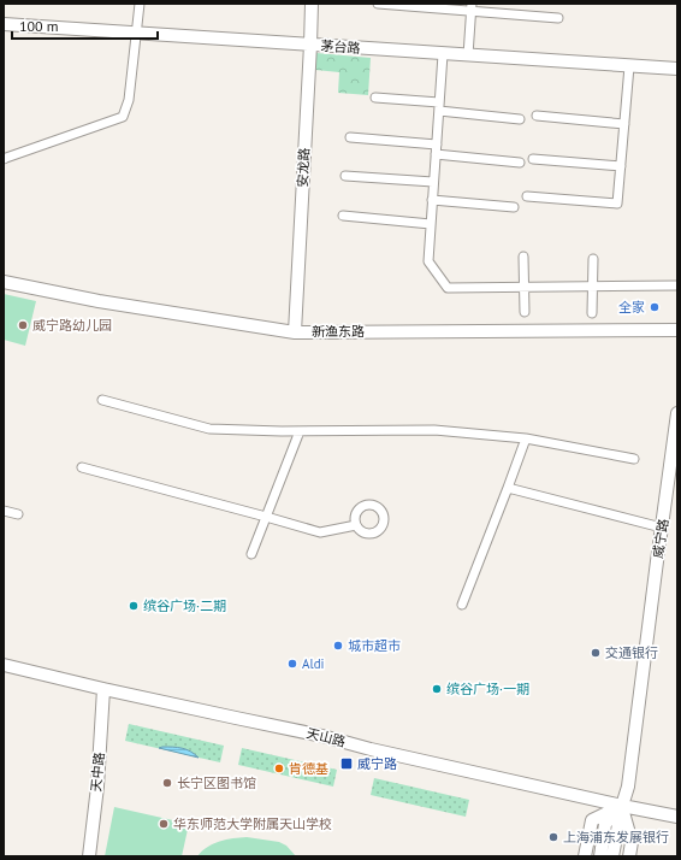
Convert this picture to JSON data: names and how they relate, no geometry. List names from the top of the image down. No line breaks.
{"streets":{"street":["茅台路","安龙路","新渔东路","威宁路","天山路","天中路"]},"crossings":[["茅台路","安龙路"],["安龙路","新渔东路"],["威宁路","天山路"],["天山路","天中路"]],"places":{"other":["全家","威宁路幼儿园","缤谷广场·二期","城市超市","交通银行","Aldi","缤谷广场·一期","肯德基","长宁区图书馆","华东师范大学附属天山学校","上海浦东发展银行"],"transit":["威宁路"]},"scale_bar":"100 m"}
